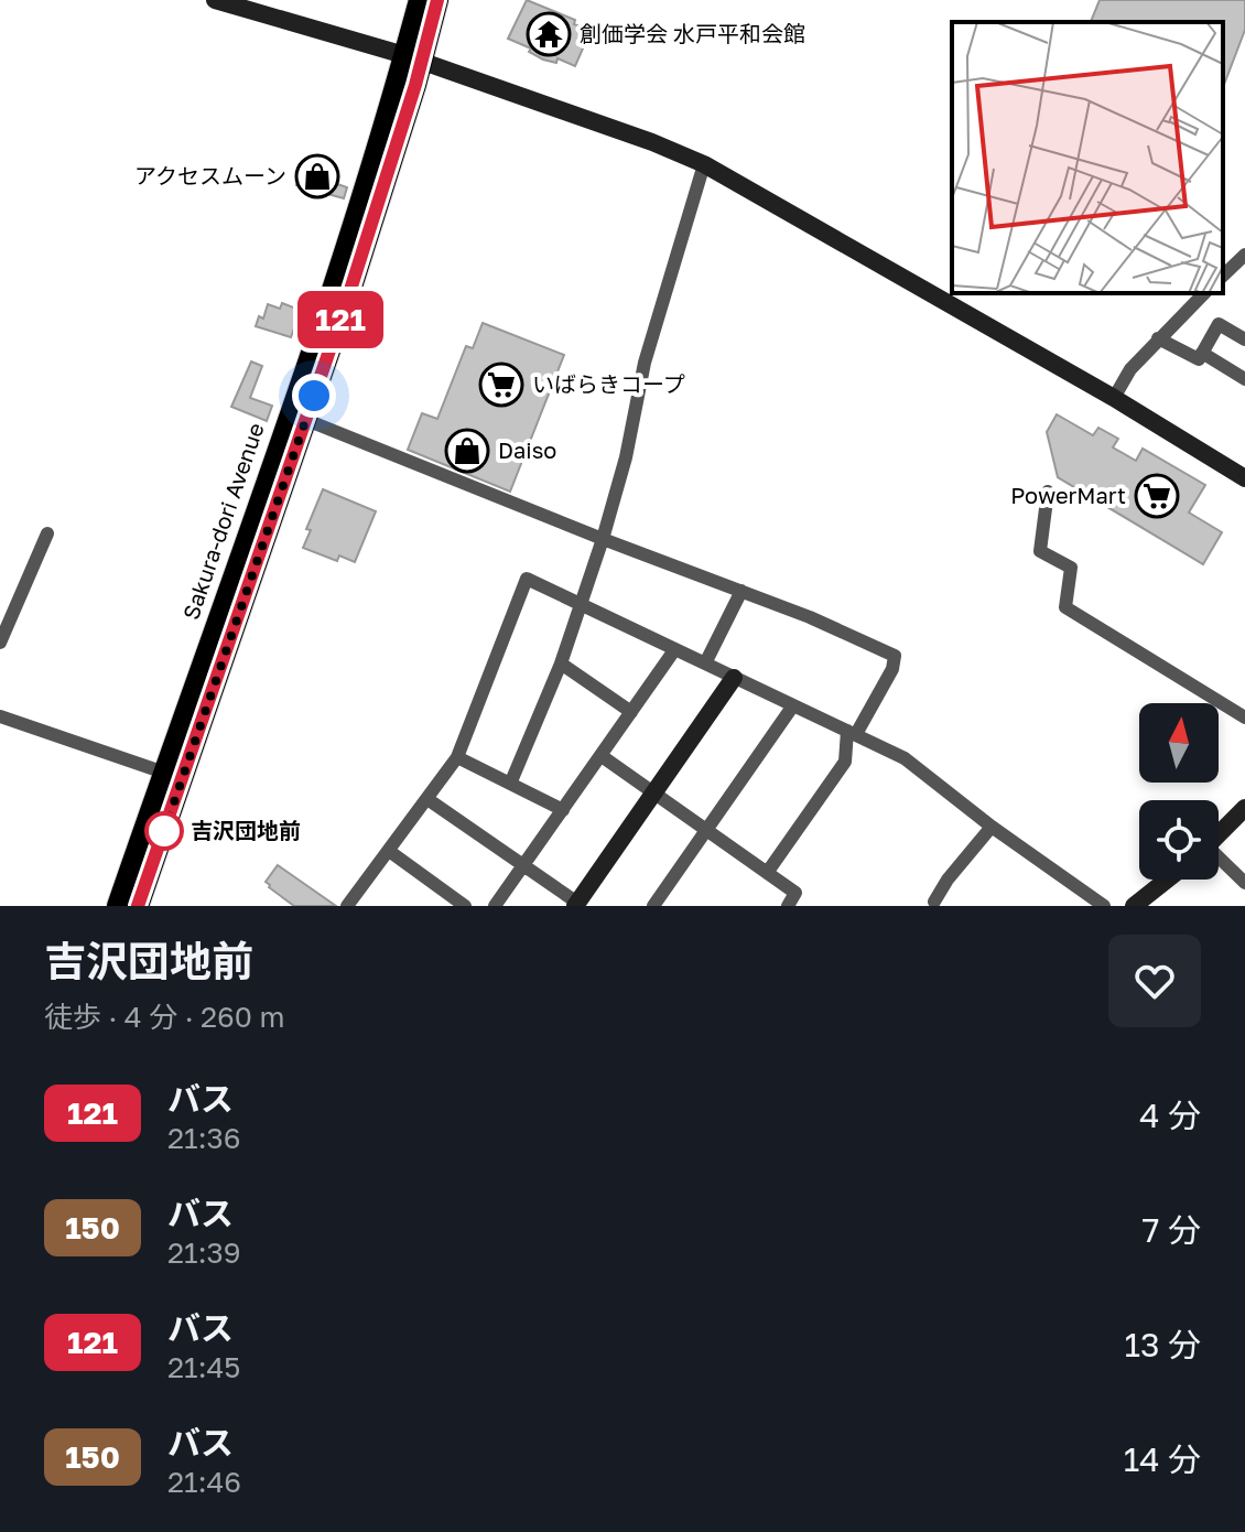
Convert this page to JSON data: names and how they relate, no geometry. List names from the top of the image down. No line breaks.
{"streets":{"main road":["Sakura-dori Avenue"]},"places":{"temple":["創価学会 水戸平和会館"],"shop":["アクセスムーン","Daiso"],"supermarket":["いばらきコープ","PowerMart"],"other":["吉沢団地前"]},"lines":["bus line 121"],"north":"top","page":{"on_map":"121","heading":["吉沢団地前","徒歩 · 4 分 · 260 m"],"list":[{"mark":"121","name":"バス","note":"21:36","value":"4 分"},{"mark":"150","name":"バス","note":"21:39","value":"7 分"},{"mark":"121","name":"バス","note":"21:45","value":"13 分"},{"mark":"150","name":"バス","note":"21:46","value":"14 分"}]}}
